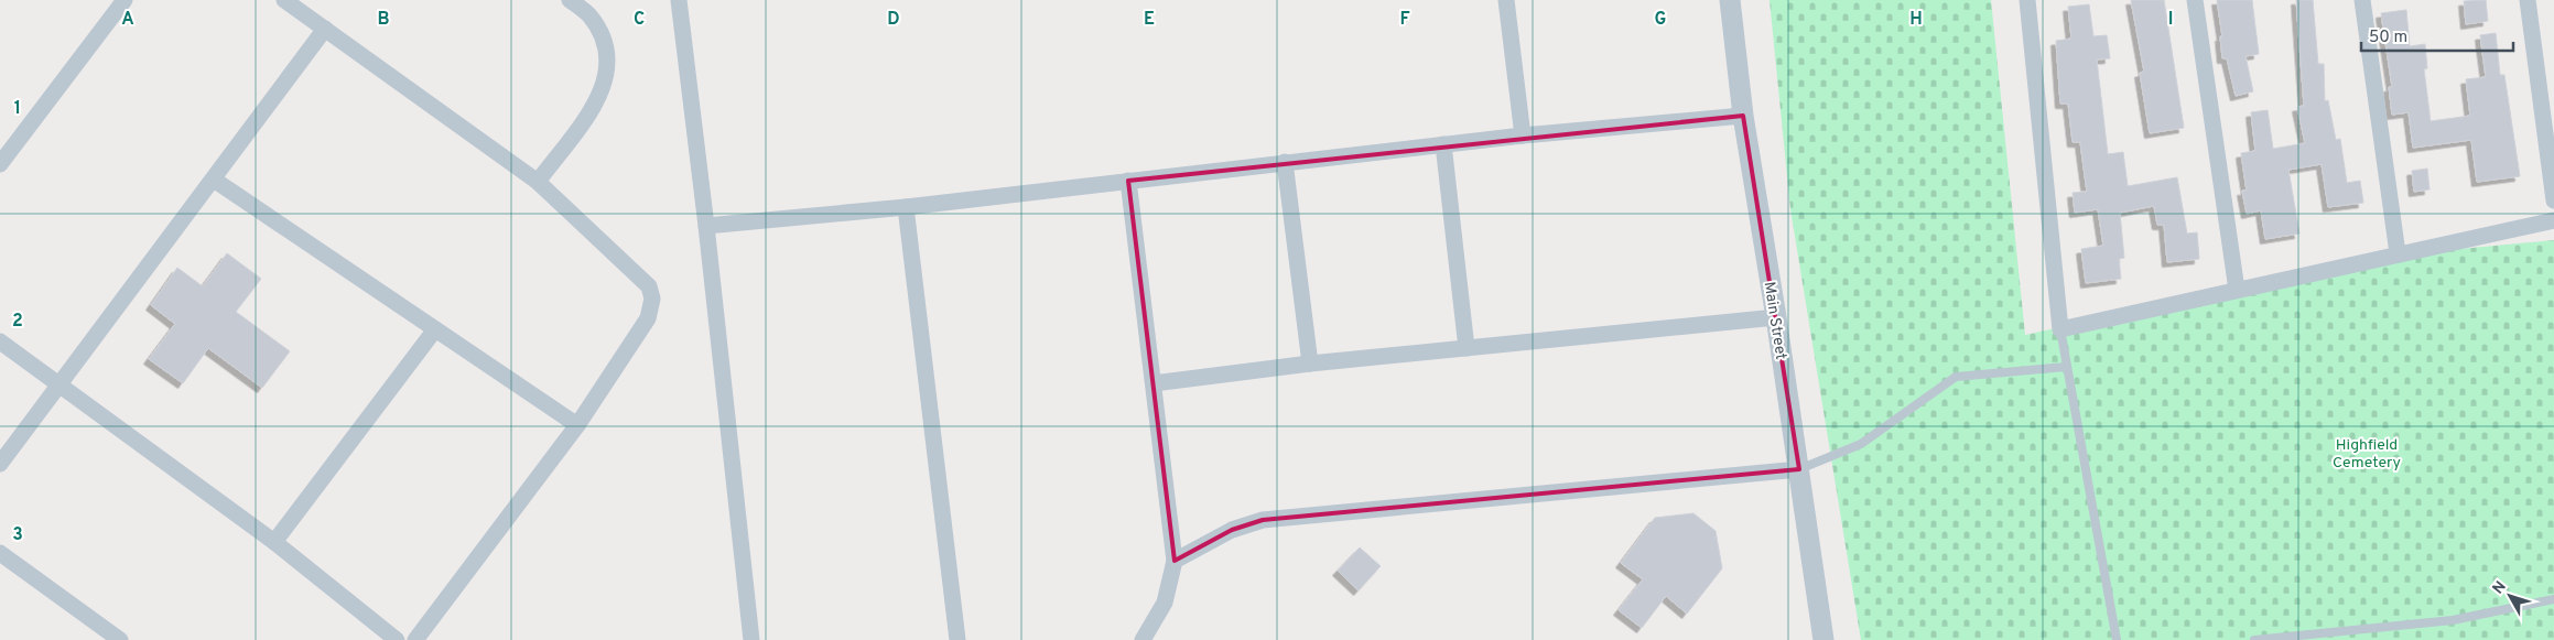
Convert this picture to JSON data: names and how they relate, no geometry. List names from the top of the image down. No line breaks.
{"streets":{"street":["Main Street"]},"parks":["Highfield Cemetery"],"scale_bar":"50 m","north":"top left","grid":{"columns":["A","B","C","D","E","F","G","H","I"],"rows":["1","2","3"]}}
